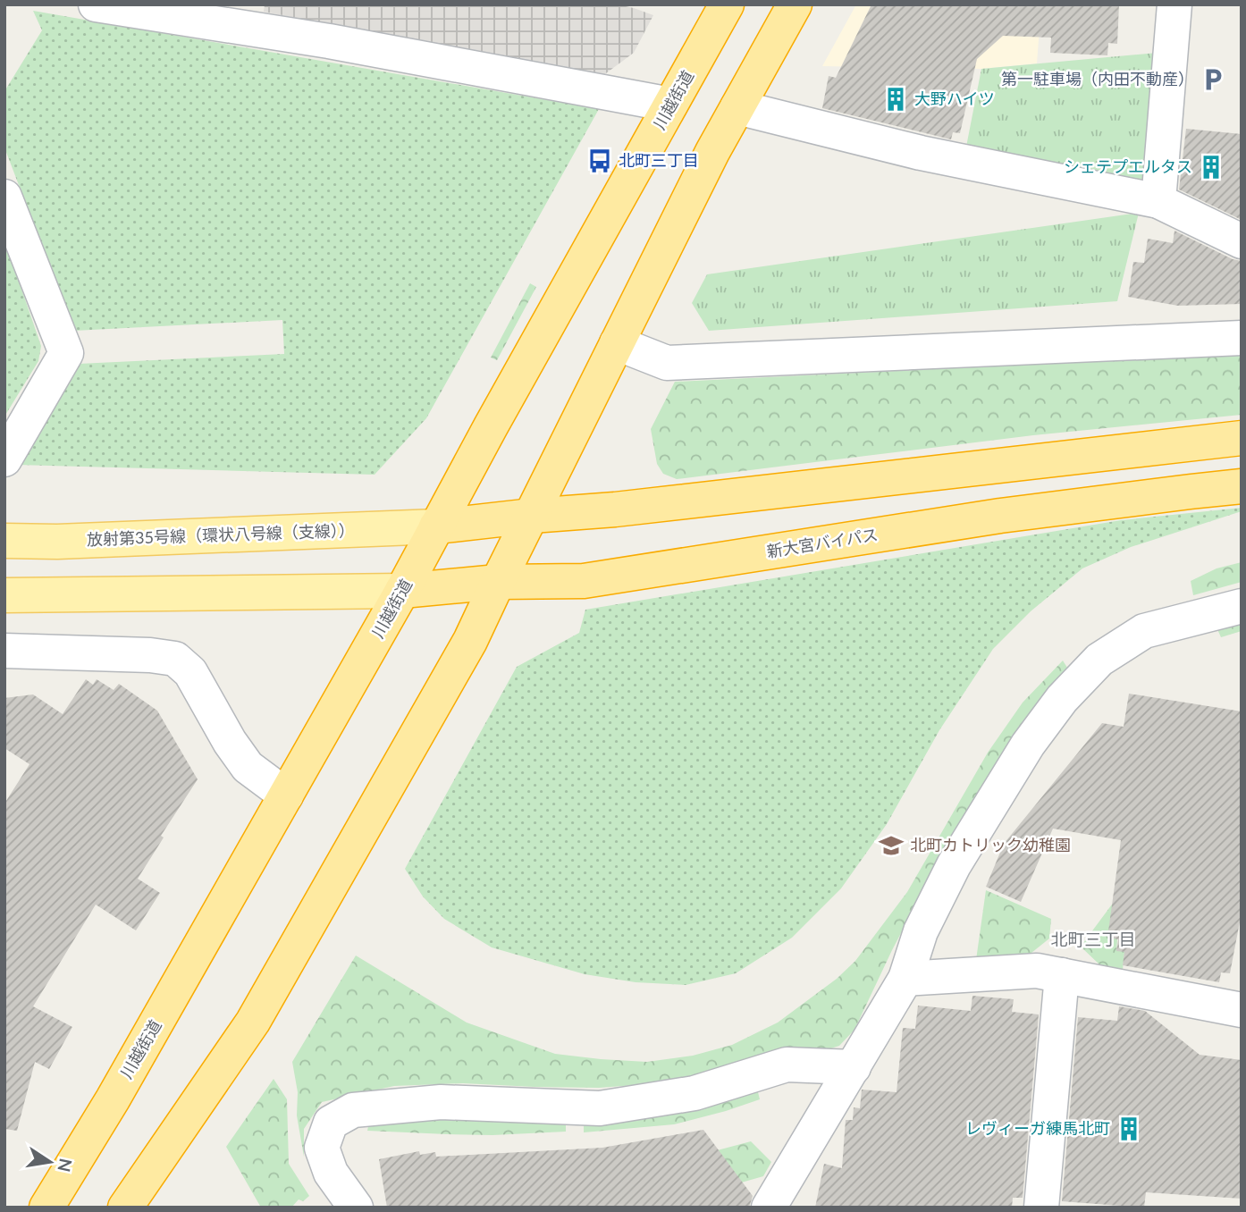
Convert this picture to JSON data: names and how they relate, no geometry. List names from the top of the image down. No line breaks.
{"streets":{"highway":["川越街道","新大宮バイパス"],"main road":["放射第35号線（環状八号線（支線））"]},"crossings":[["川越街道","放射第35号線（環状八号線（支線））"],["川越街道","新大宮バイパス"]],"districts":["北町三丁目"],"places":{"parking":["第一駐車場（内田不動産）"],"building":["大野ハイツ","シェテプエルタス","レヴィーガ練馬北町"],"bus stop":["北町三丁目"],"school or university":["北町カトリック幼稚園"]},"north":"right"}
